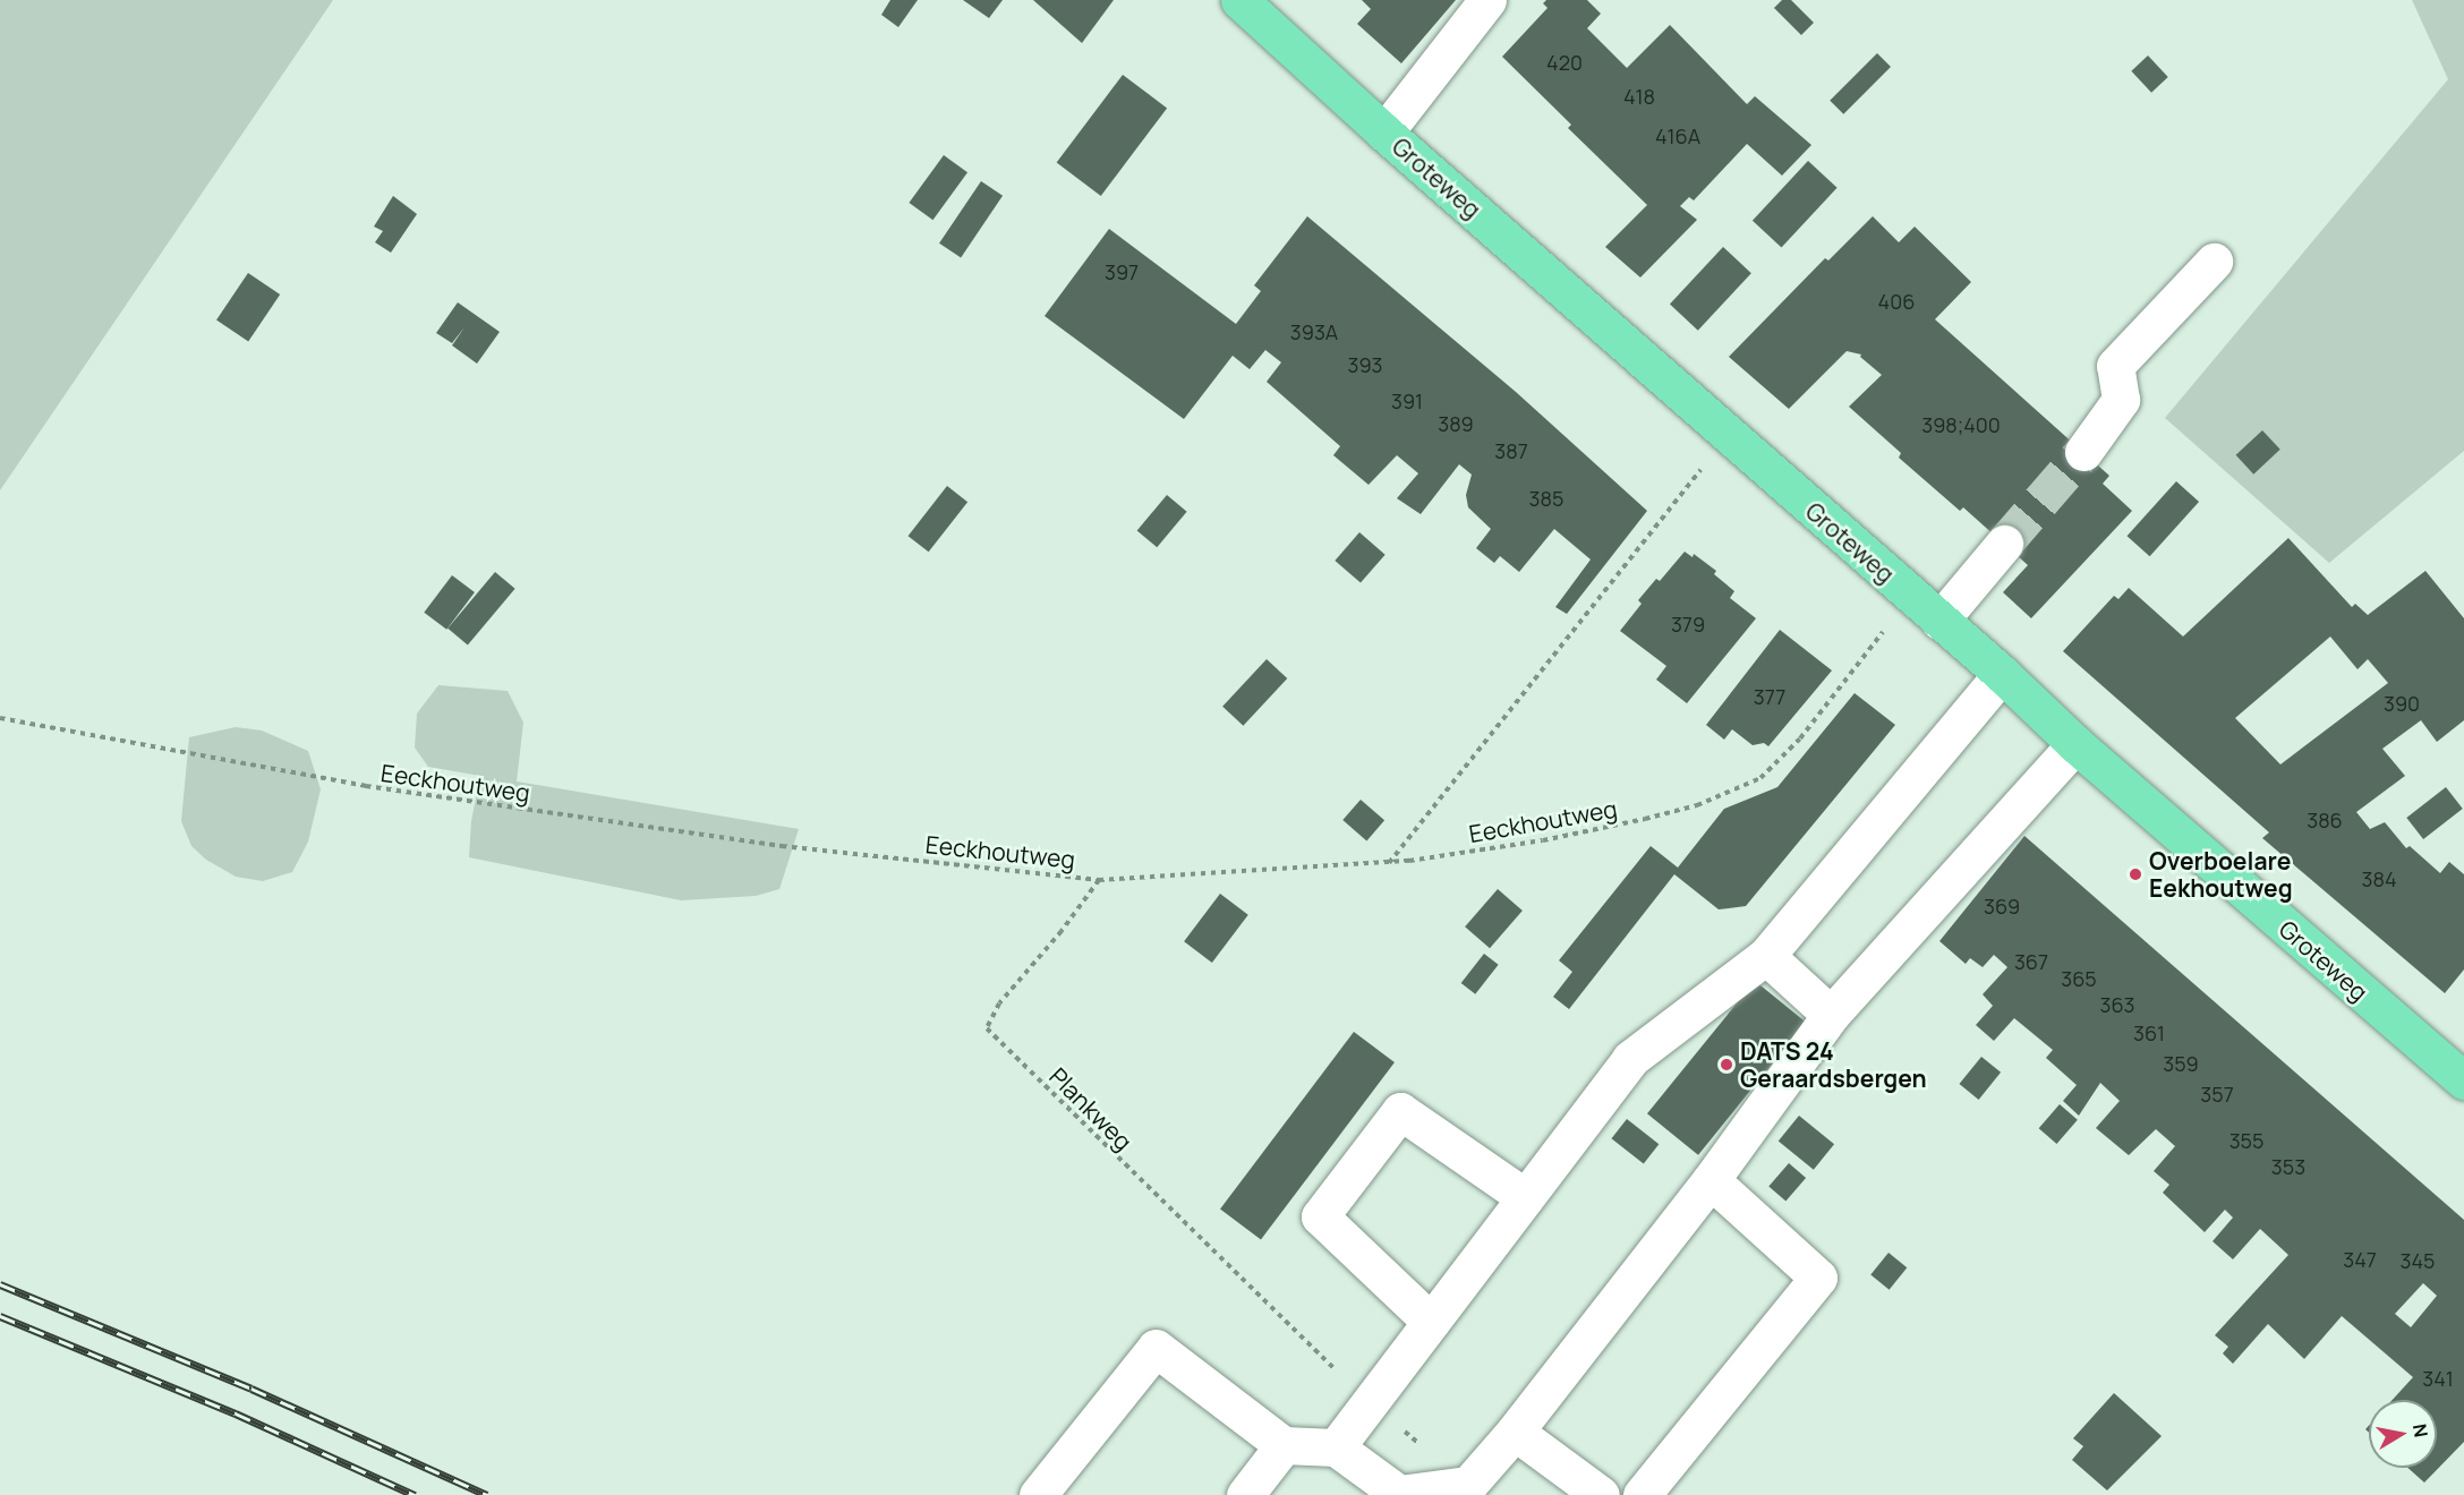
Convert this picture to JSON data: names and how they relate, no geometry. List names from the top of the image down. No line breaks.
{"streets":{"main road":["Groteweg"],"path":["Eeckhoutweg","Plankweg"]},"crossings":[["Groteweg","Eeckhoutweg"],["Eeckhoutweg","Plankweg"]],"places":["Overboelare Eekhoutweg","DATS 24 Geraardsbergen"],"house_numbers":["420","418","416A","397","406","393A","393","391","389","398;400","387","385","379","377","390","386","384","369","367","365","363","361","359","357","355","353","347","345","341"],"north":"right"}
